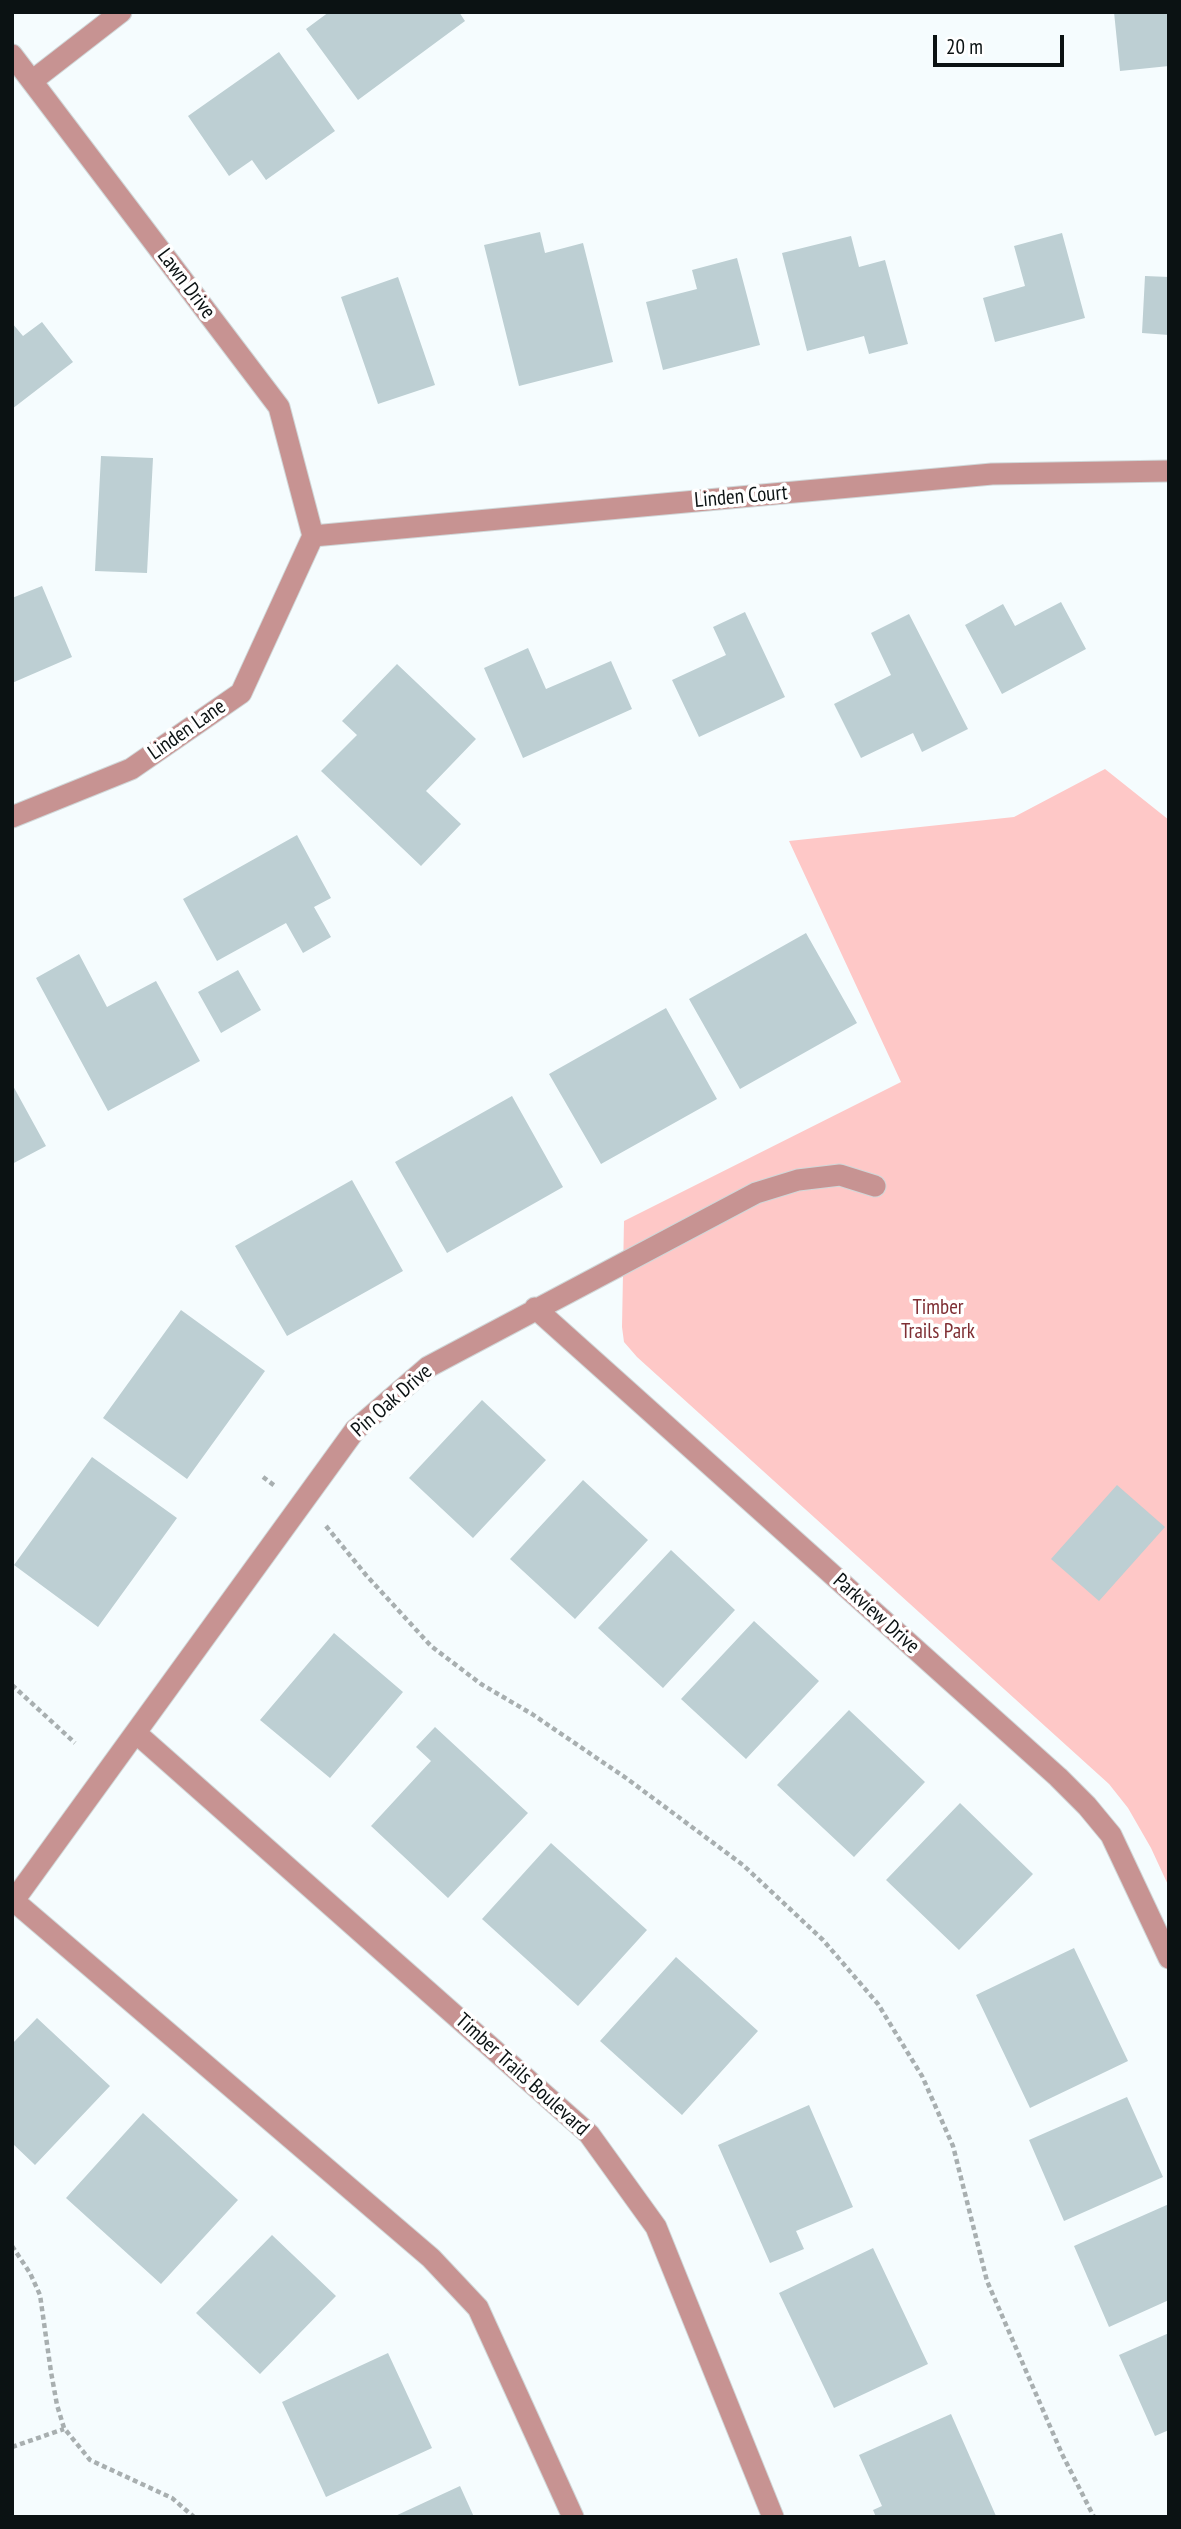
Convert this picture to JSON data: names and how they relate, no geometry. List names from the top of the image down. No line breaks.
{"streets":{"street":["Lawn Drive","Linden Court","Linden Lane","Pin Oak Drive","Parkview Drive","Timber Trails Boulevard"]},"crossings":[["Lawn Drive","Linden Court"],["Lawn Drive","Linden Lane"],["Linden Court","Linden Lane"],["Pin Oak Drive","Parkview Drive"],["Pin Oak Drive","Timber Trails Boulevard"]],"parks":["Timber Trails Park"],"scale_bar":"20 m"}
